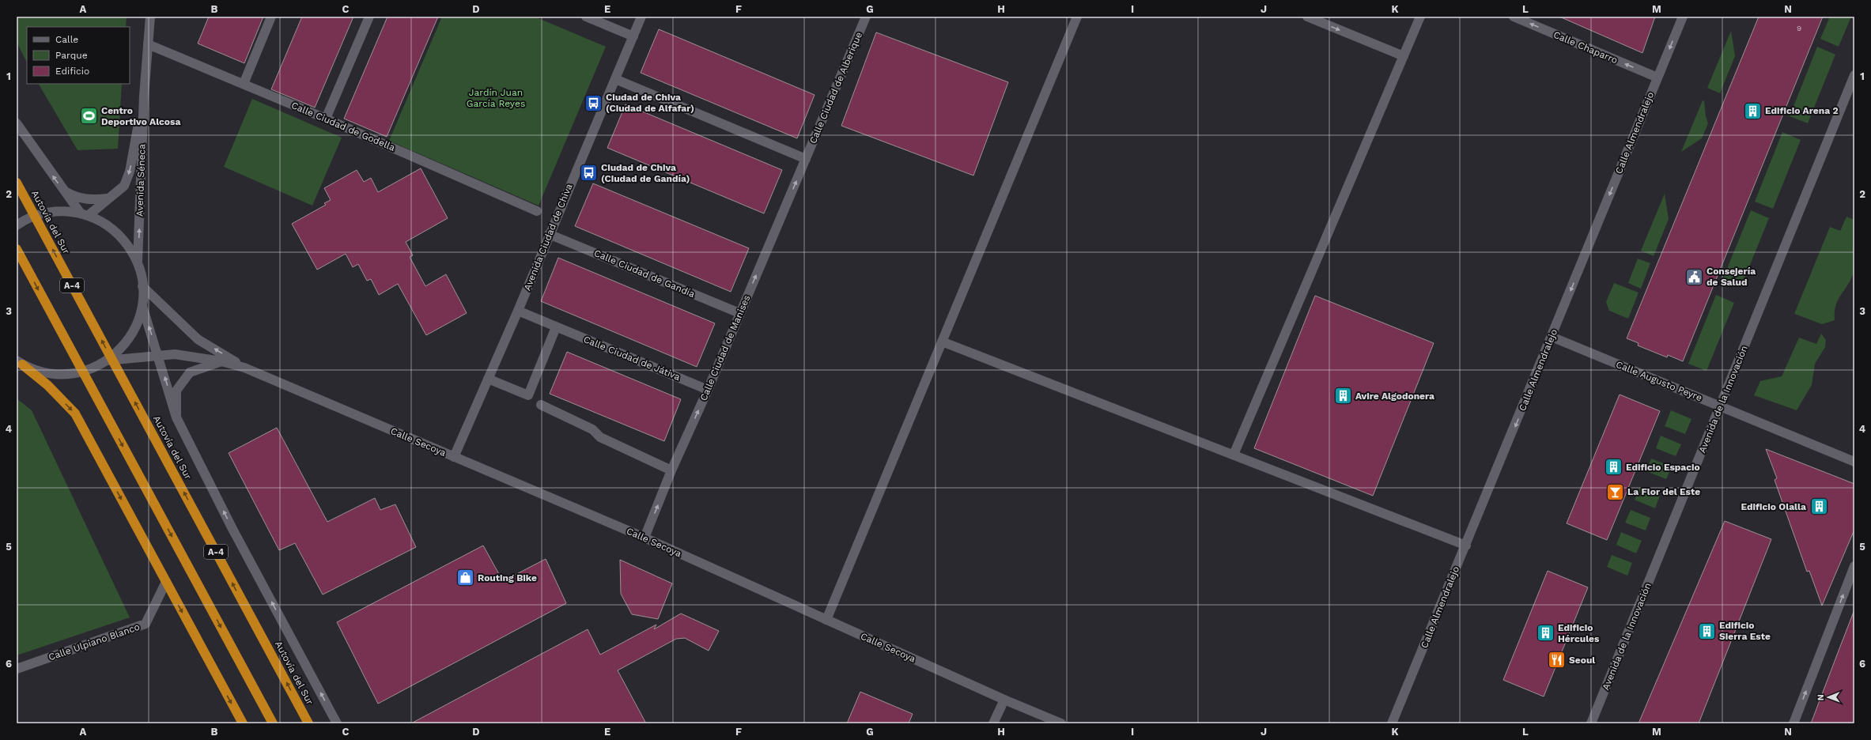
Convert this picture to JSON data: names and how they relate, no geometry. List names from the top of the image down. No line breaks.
{"streets":{"highway":["Autovía del Sur","A-4"],"street":["Calle Chaparro","Calle Ciudad de Alberique","Calle Ciudad de Godella","Calle Almendralejo","Avenida Séneca","Avenida Ciudad de Chiva","Calle Ciudad de Gandía","Calle Ciudad de Manises","Calle Ciudad de Játiva","Calle Augusto Peyre","Avenida de la Innovación","Calle Secoya","Calle Ulpiano Blanco"]},"crossings":[["Calle Chaparro","Calle Almendralejo"],["Calle Ciudad de Alberique","Calle Ciudad de Manises"],["Calle Ciudad de Godella","Avenida Séneca"],["Calle Almendralejo","Calle Augusto Peyre"],["Avenida Ciudad de Chiva","Calle Ciudad de Gandía"],["Avenida Ciudad de Chiva","Calle Ciudad de Játiva"],["Avenida Ciudad de Chiva","Calle Secoya"],["Calle Ciudad de Gandía","Calle Ciudad de Manises"],["Calle Ciudad de Manises","Calle Ciudad de Játiva"],["Calle Ciudad de Manises","Calle Secoya"],["Calle Augusto Peyre","Avenida de la Innovación"]],"one_way":["Calle Chaparro","Calle Almendralejo","Calle Ciudad de Manises"],"parks":["Jardín Juan García Reyes"],"places":{"bus stop":["Ciudad de Chiva (Ciudad de Alfafar)","Ciudad de Chiva (Ciudad de Gandía)"],"building":["Edificio Arena 2","Avire Algodonera","Edificio Espacio","Edificio Olalla","Edificio Sierra Este","Edificio Hércules"],"sports":["Centro Deportivo Alcosa"],"public building":["Consejería de Salud"],"bar":["La Flor del Este"],"shop":["Routing Bike"],"restaurant":["Seoul"]},"house_numbers":["9"],"legend":["Calle","Parque","Edificio"],"north":"left","grid":{"columns":["A","B","C","D","E","F","G","H","I","J","K","L","M","N"],"rows":["1","2","3","4","5","6"]}}
